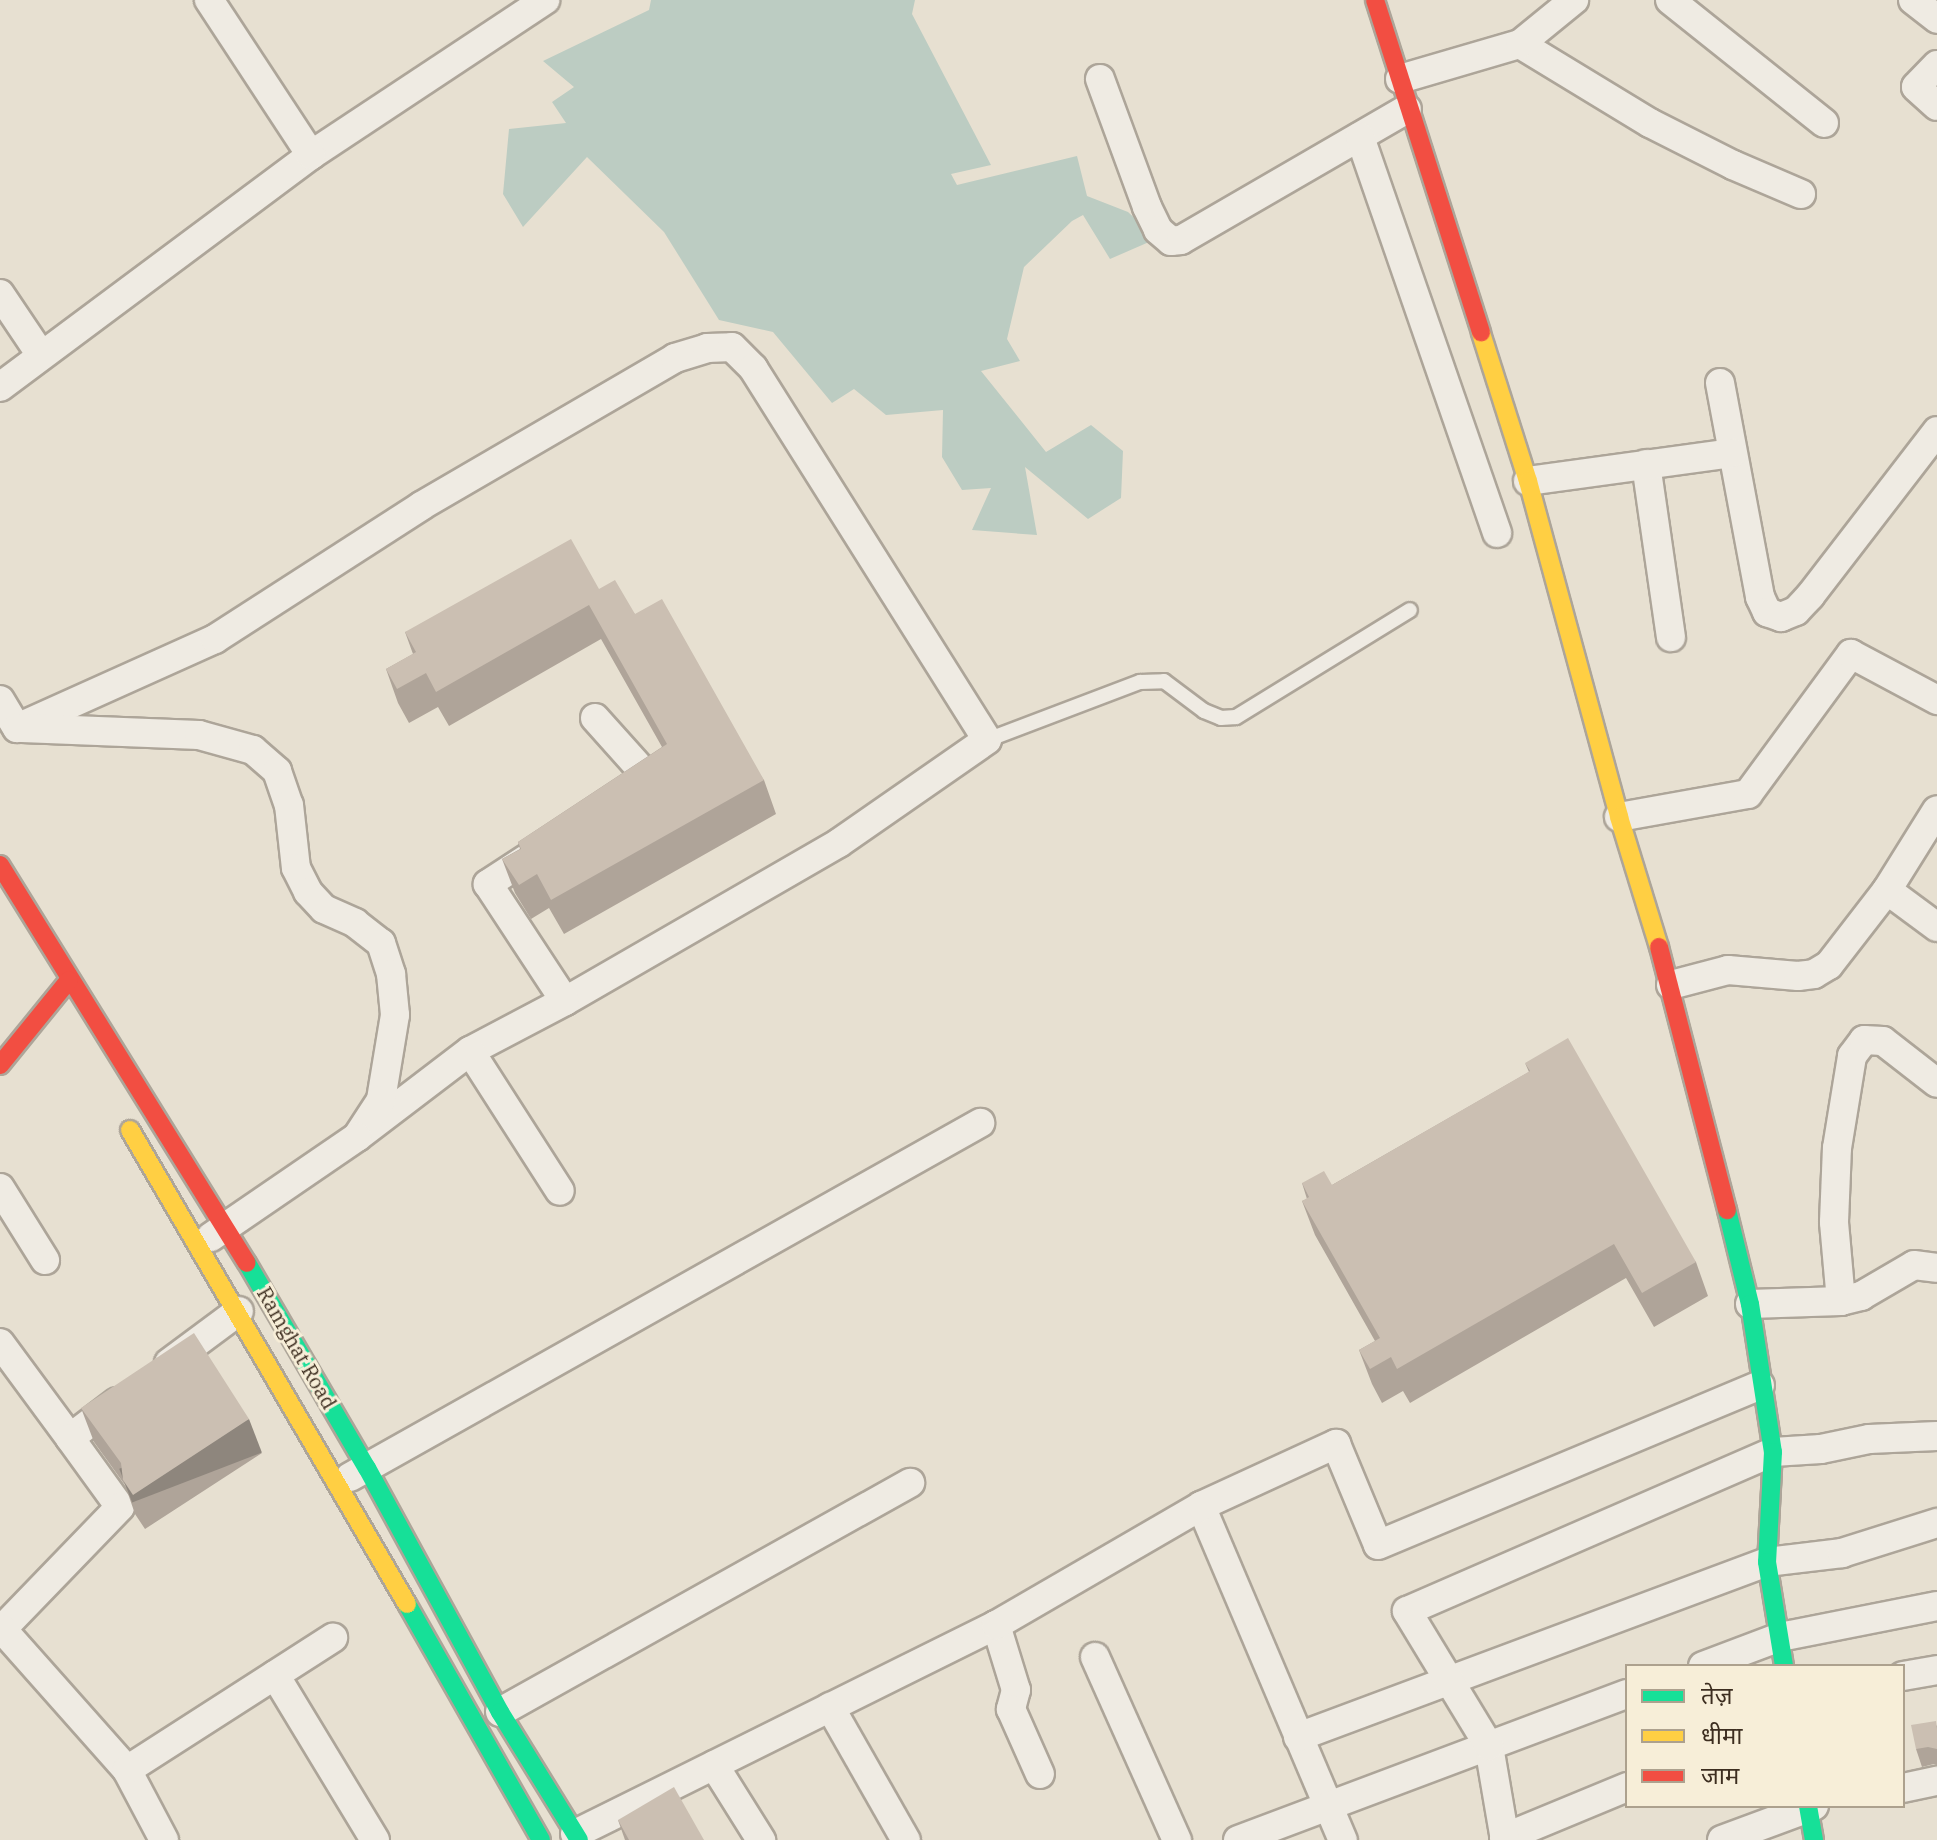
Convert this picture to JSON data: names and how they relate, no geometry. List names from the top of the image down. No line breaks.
{"streets":{"main road":["Ramghat Road"]},"legend":["तेज़","धीमा","जाम"]}
